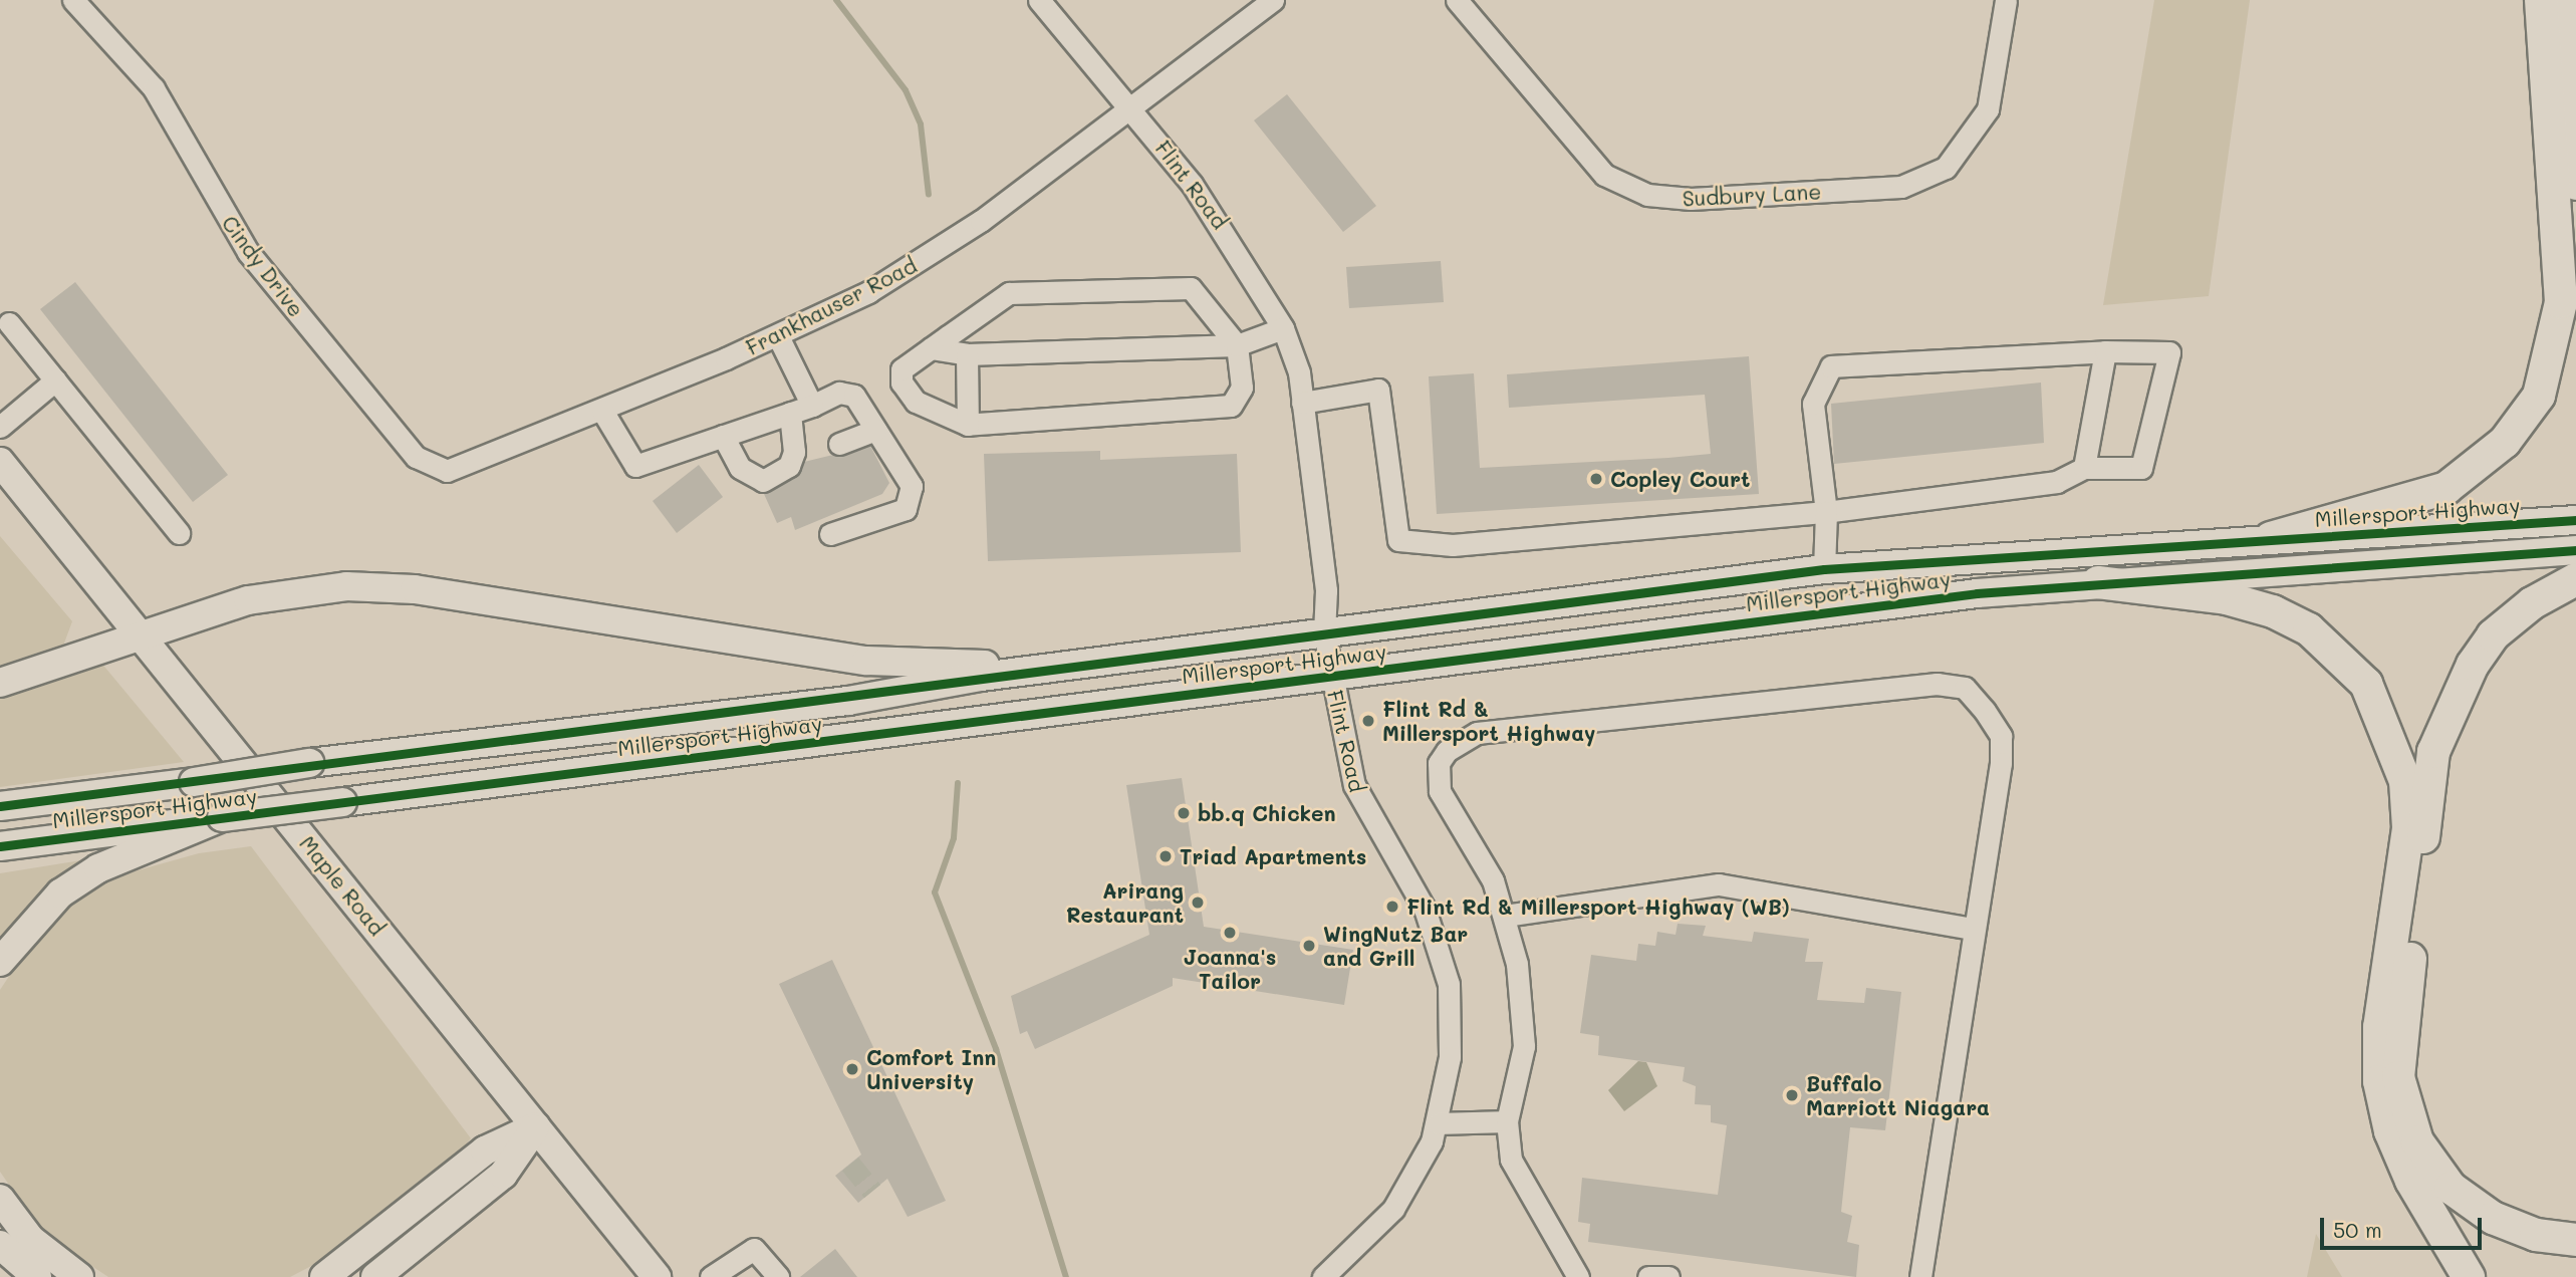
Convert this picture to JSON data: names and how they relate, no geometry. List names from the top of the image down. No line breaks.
{"streets":{"main road":["Millersport Highway","Maple Road"],"street":["Flint Road","Sudbury Lane","Cindy Drive","Frankhauser Road"]},"crossings":[["Flint Road","Frankhauser Road"],["Flint Road","Millersport Highway"],["Cindy Drive","Frankhauser Road"]],"places":["Copley Court","Flint Rd & Millersport Highway","bb.q Chicken","Triad Apartments","Arirang Restaurant","Flint Rd & Millersport Highway (WB)","Joanna's Tailor","WingNutz Bar and Grill","Comfort Inn University","Buffalo Marriott Niagara"],"scale_bar":"50 m"}
